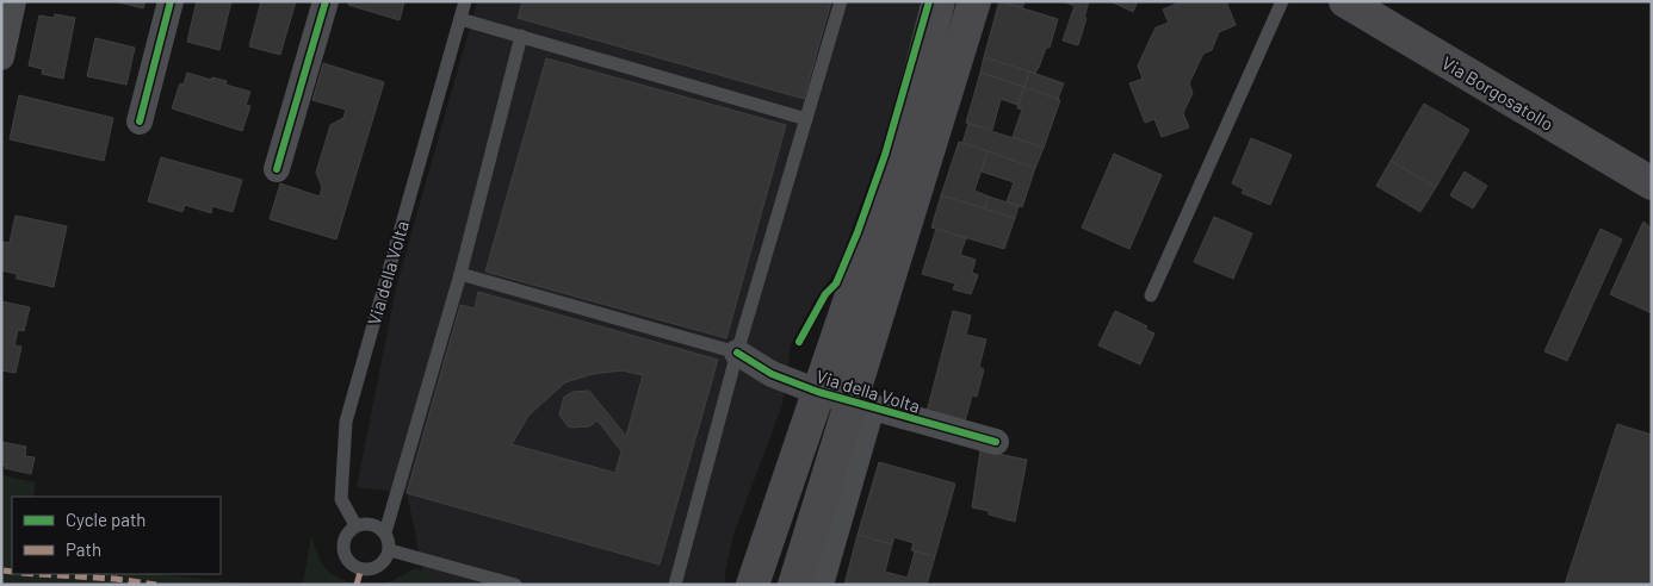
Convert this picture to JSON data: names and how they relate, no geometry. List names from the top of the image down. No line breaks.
{"streets":{"main road":["Via Borgosatollo","Via della Volta"]},"legend":["Cycle path","Path"]}
